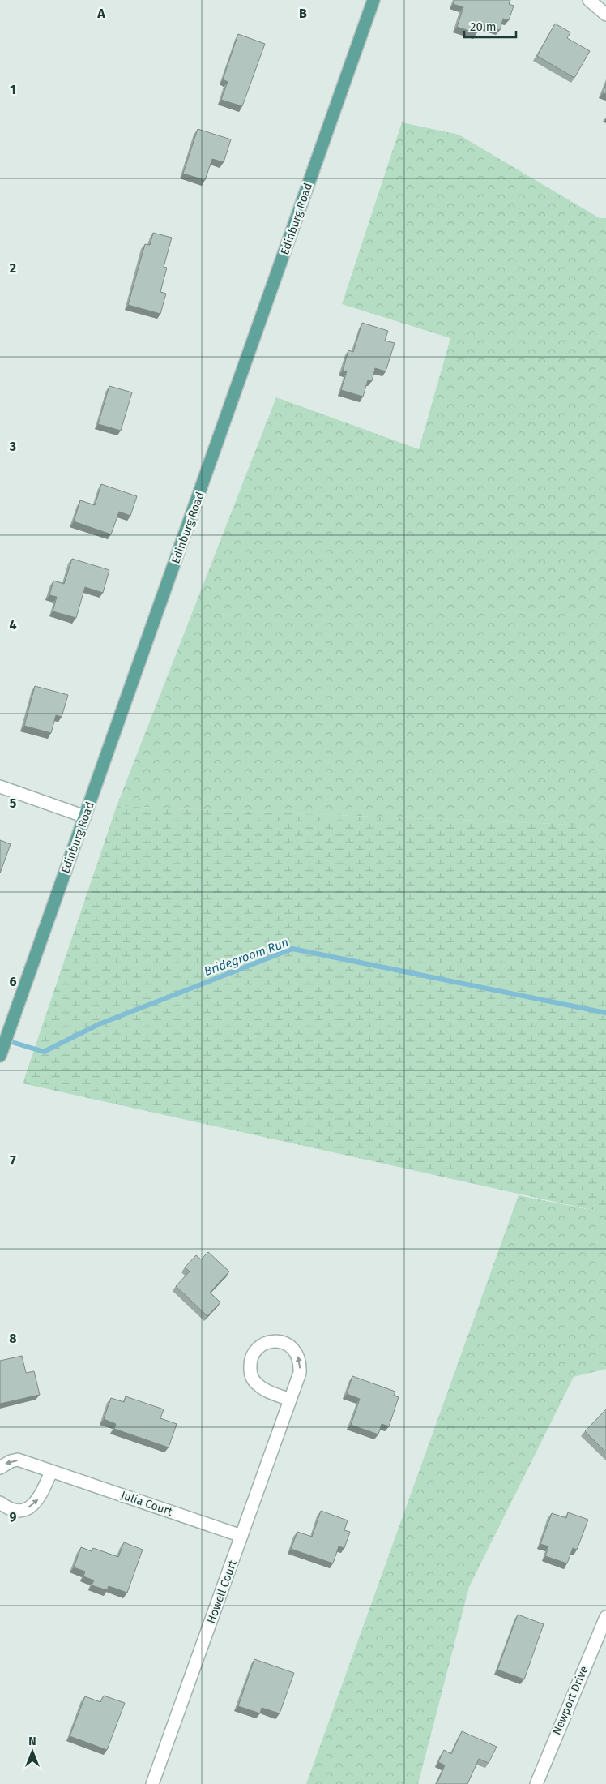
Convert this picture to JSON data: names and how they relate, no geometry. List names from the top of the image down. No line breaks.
{"streets":{"main road":["Edinburg Road"],"street":["Julia Court","Howell Court","Newport Drive"]},"crossings":[["Julia Court","Howell Court"]],"water":["Bridegroom Run"],"scale_bar":"20 m","north":"top","grid":{"columns":["A","B"],"rows":["1","2","3","4","5","6","7","8","9"]}}
